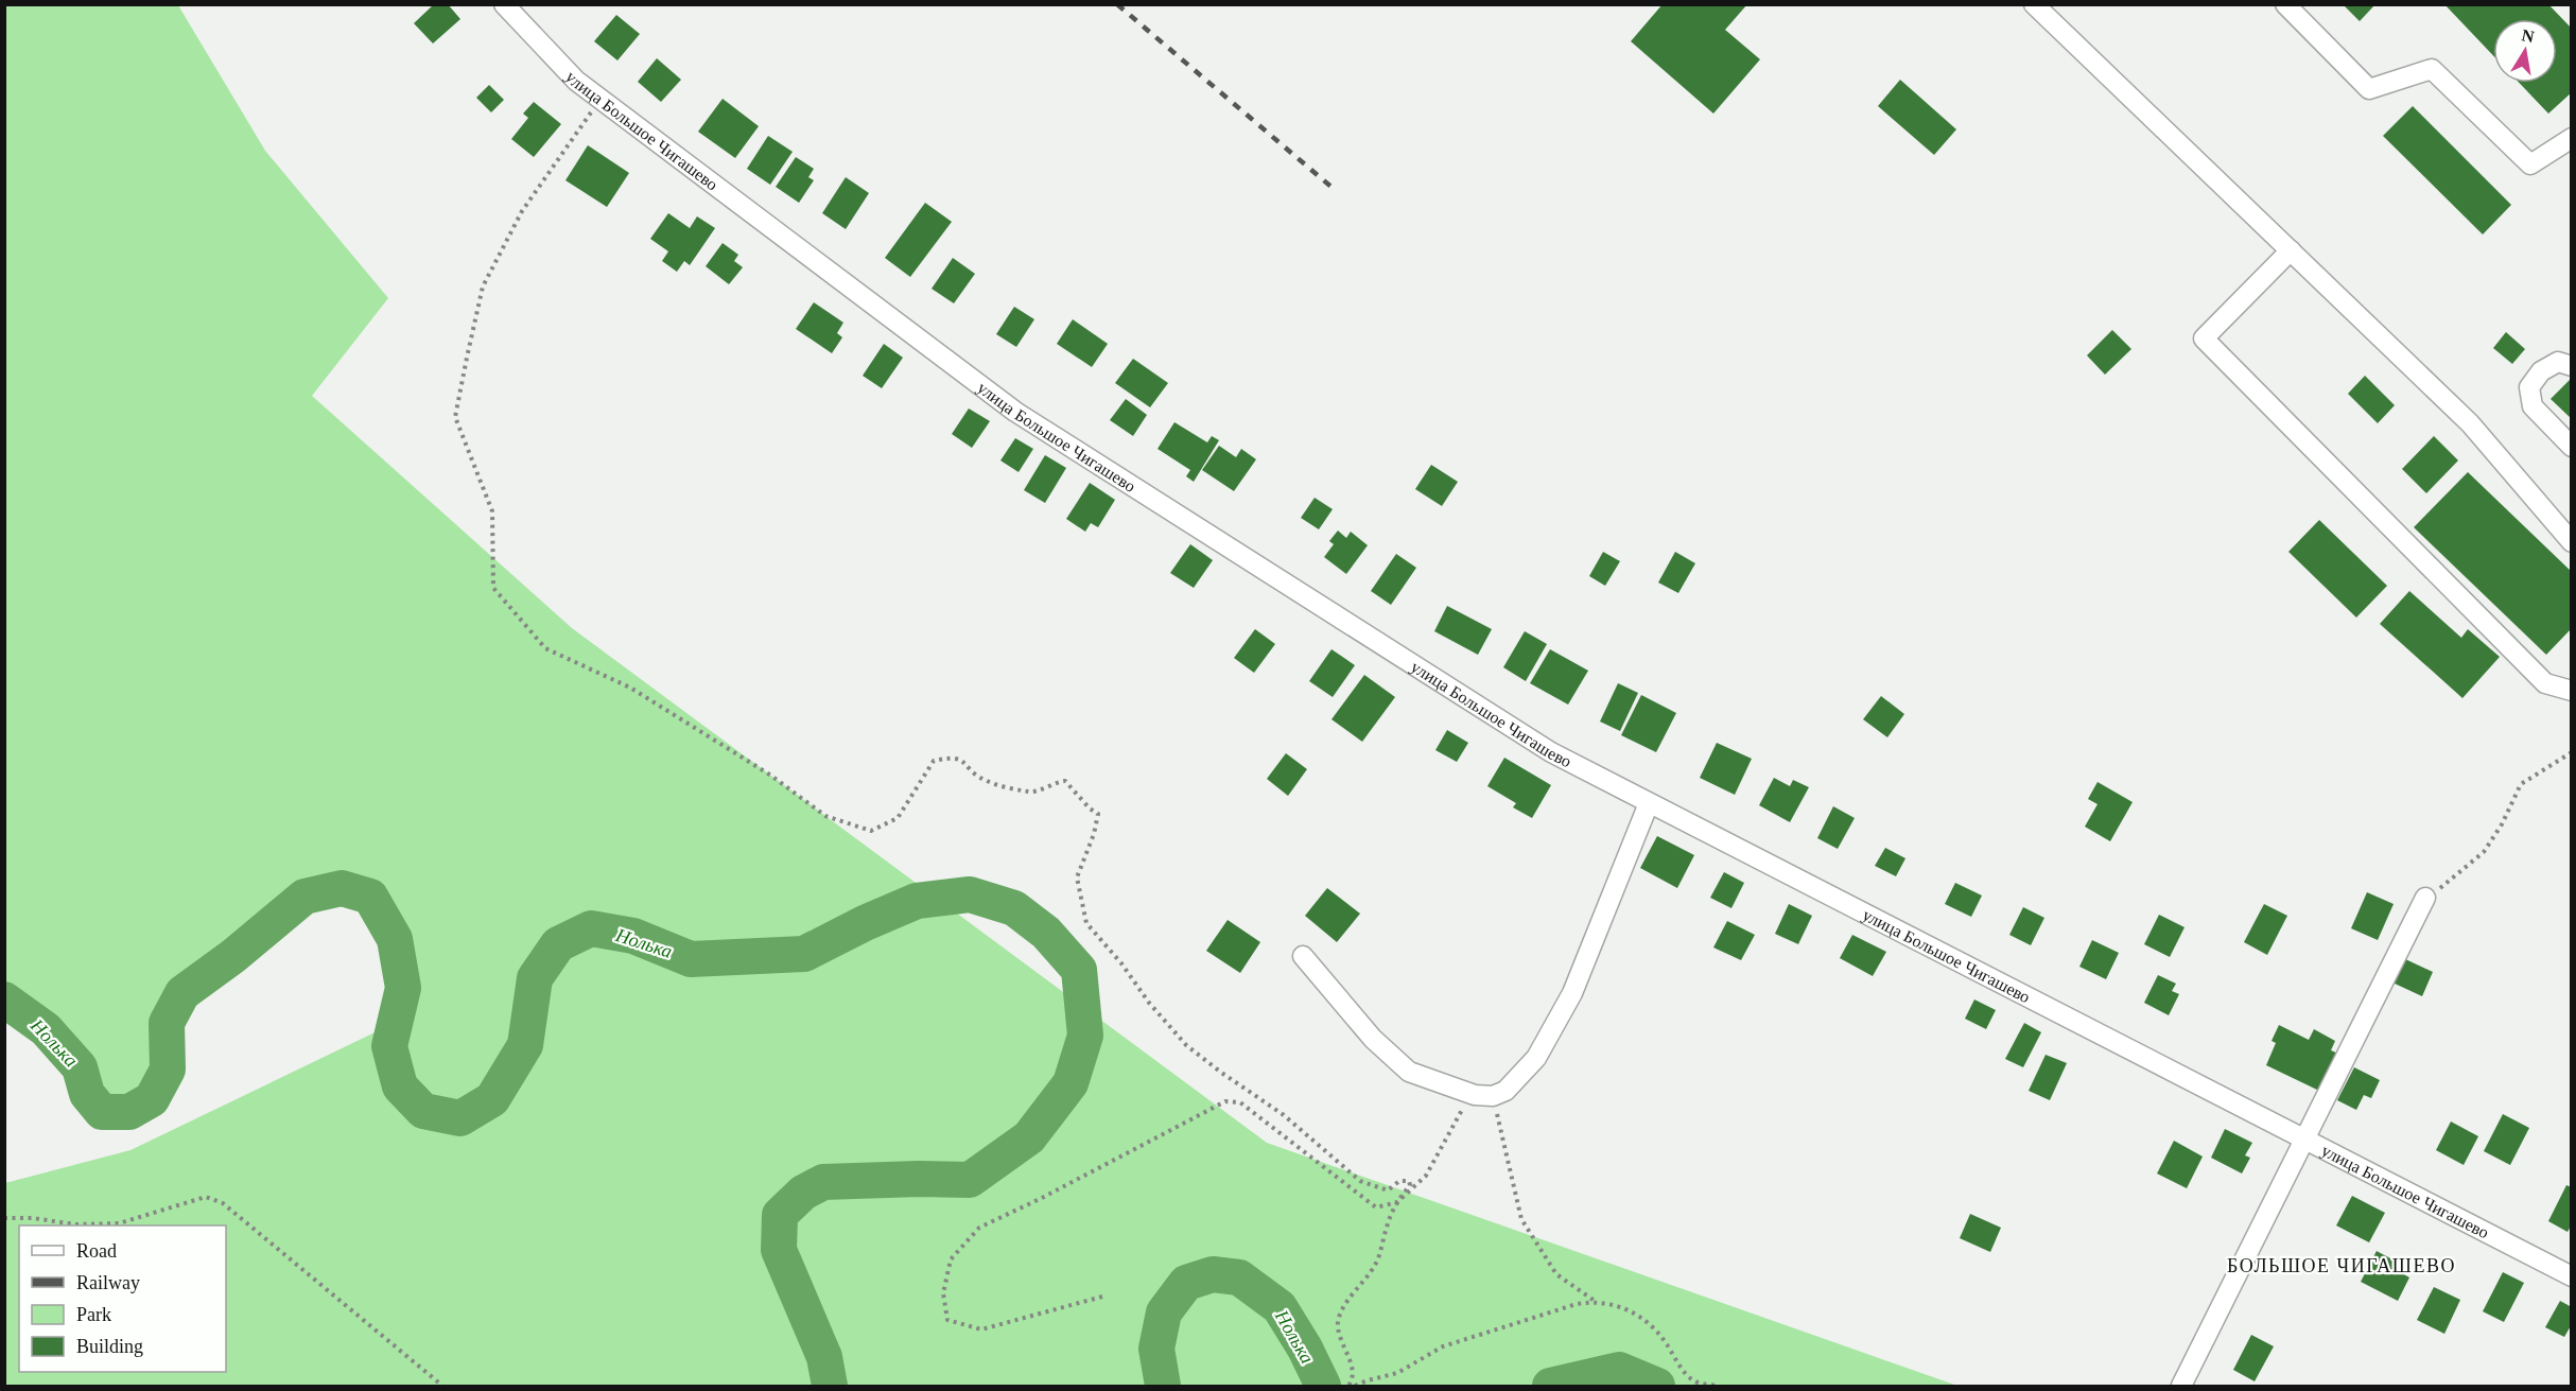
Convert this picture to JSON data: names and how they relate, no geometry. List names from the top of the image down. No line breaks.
{"streets":{"street":["улица Большое Чигашево"]},"districts":["БОЛЬШОЕ ЧИГАШЕВО"],"water":["Нолька"],"legend":["Road","Railway","Park","Building"],"north":"top"}
